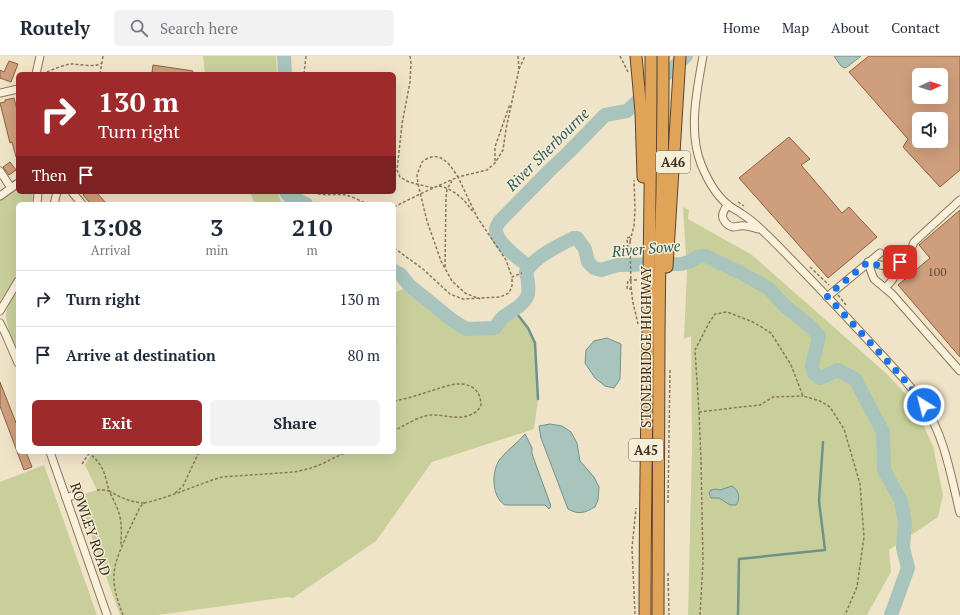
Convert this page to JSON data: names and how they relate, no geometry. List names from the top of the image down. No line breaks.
{"streets":{"highway":["A46","STONEBRIDGE HIGHWAY","A45"],"street":["ROWLEY ROAD"]},"crossings":[["A46","STONEBRIDGE HIGHWAY"]],"water":["River Sherbourne","River Sowe"],"house_numbers":["100"],"north":"right","page":{"header":"Routely","search":"Search here","nav":["Home","Map","About","Contact"],"turn":["130 m","Turn right"],"then":"Then","eta":["13:08","Arrival","3","min","210","m"],"list":[{"name":"Turn right","value":"130 m"},{"name":"Arrive at destination","value":"80 m"}],"buttons":["Exit","Share"]}}
